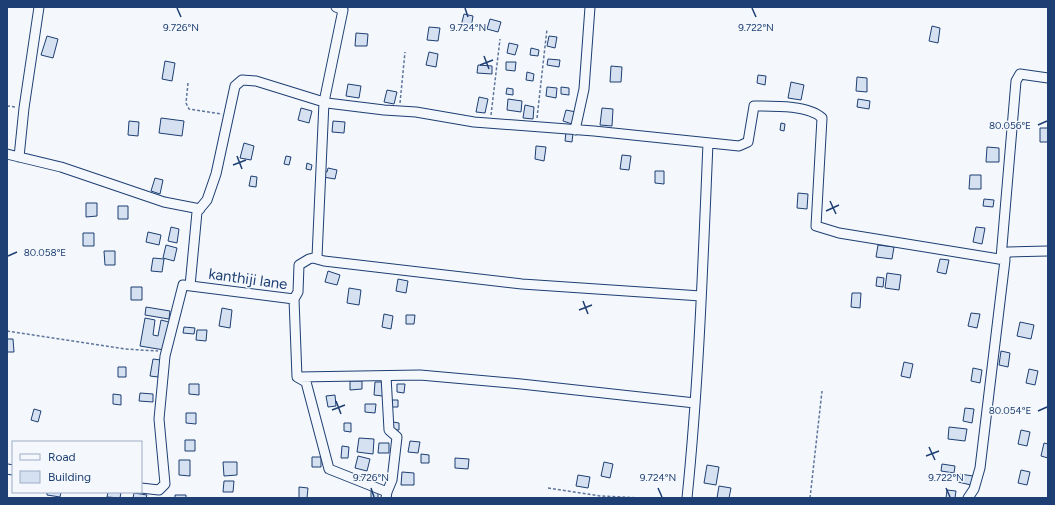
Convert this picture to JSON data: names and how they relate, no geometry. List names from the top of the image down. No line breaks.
{"streets":{"street":["kanthiji lane"]},"legend":["Road","Building"],"coordinates":["9.726°N","9.724°N","9.722°N","80.056°E","80.058°E","80.054°E"]}
